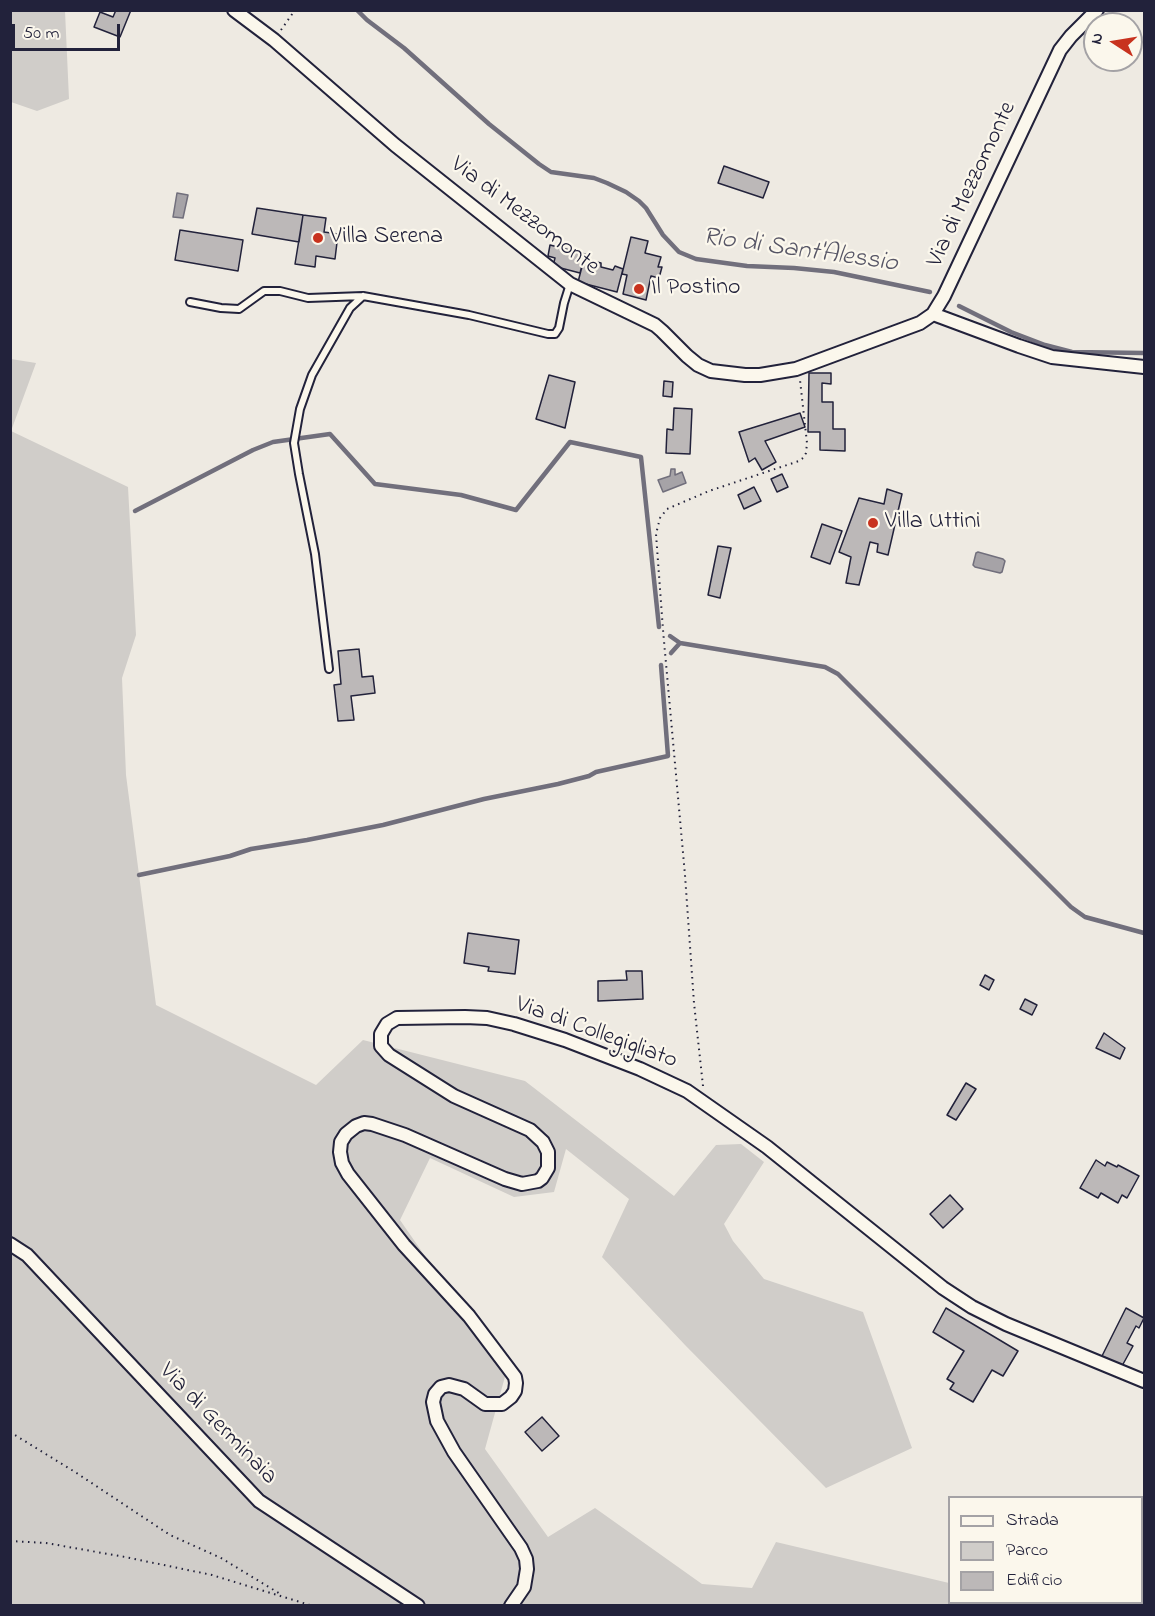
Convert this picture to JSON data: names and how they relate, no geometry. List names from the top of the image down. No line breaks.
{"streets":{"street":["Via di Mezzomonte","Via di Collegigliato","Via di Germinaia"]},"water":["Rio di Sant'Alessio"],"places":["Villa Serena","Il Postino","Villa Uttini"],"legend":["Strada","Parco","Edificio"],"scale_bar":"50 m","north":"left"}
